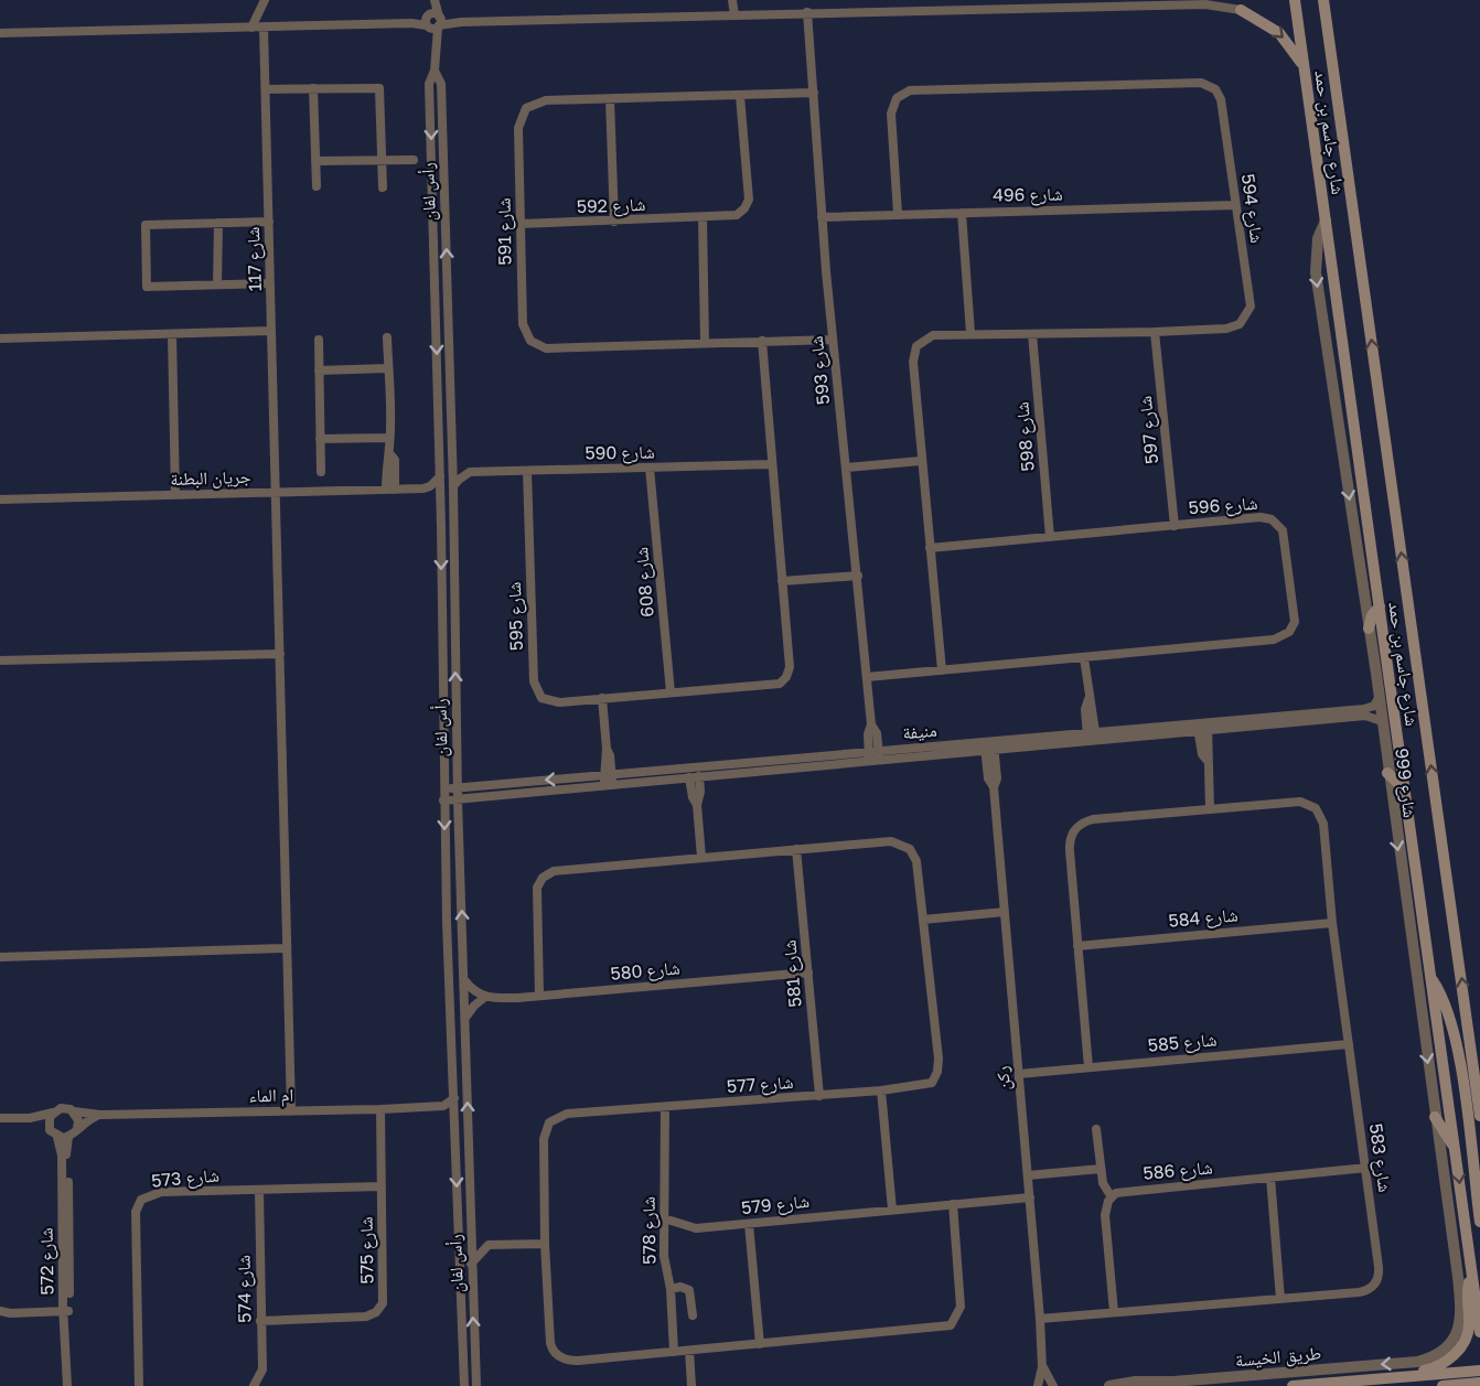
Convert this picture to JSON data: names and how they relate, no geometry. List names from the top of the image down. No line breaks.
{"streets":{"main road":["شارع جاسم بن حمد","طريق الخيسة"],"street":["رأس لفان","شارع 496","شارع 592","شارع 594","شارع 591","شارع 117","شارع 593","شارع 597","شارع 598","شارع 590","جريان البطنة","شارع 596","شارع 608","شارع 595","منيفة","شارع 999","شارع 584","شارع 580","شارع 581","شارع 585","ركن","شارع 577","ام الماء","شارع 583","شارع 586","شارع 573","شارع 579","شارع 578","شارع 575","شارع 572","شارع 574"]},"crossings":[["شارع جاسم بن حمد","شارع 999"],["رأس لفان","منيفة"],["شارع 496","شارع 594"],["شارع 496","شارع 593"],["شارع 592","شارع 591"],["شارع 594","شارع 597"],["شارع 594","شارع 598"],["شارع 594","شارع 596"],["شارع 591","شارع 593"],["شارع 591","شارع 595"],["شارع 117","جريان البطنة"],["شارع 117","ام الماء"],["شارع 593","شارع 596"],["شارع 593","منيفة"],["شارع 597","شارع 596"],["شارع 598","شارع 596"],["شارع 590","شارع 608"],["شارع 590","شارع 595"],["شارع 608","شارع 595"],["منيفة","شارع 999"],["منيفة","ركن"],["شارع 999","طريق الخيسة"],["شارع 584","شارع 583"],["شارع 580","شارع 581"],["شارع 580","شارع 577"],["شارع 581","شارع 577"],["شارع 585","ركن"],["شارع 585","شارع 583"],["ركن","شارع 583"],["ركن","شارع 579"],["شارع 577","شارع 579"],["شارع 577","شارع 578"],["ام الماء","شارع 575"],["ام الماء","شارع 572"],["شارع 583","شارع 586"],["شارع 573","شارع 575"],["شارع 573","شارع 574"],["شارع 579","شارع 578"],["شارع 575","شارع 574"]],"one_way":["شارع 999","طريق الخيسة"]}
